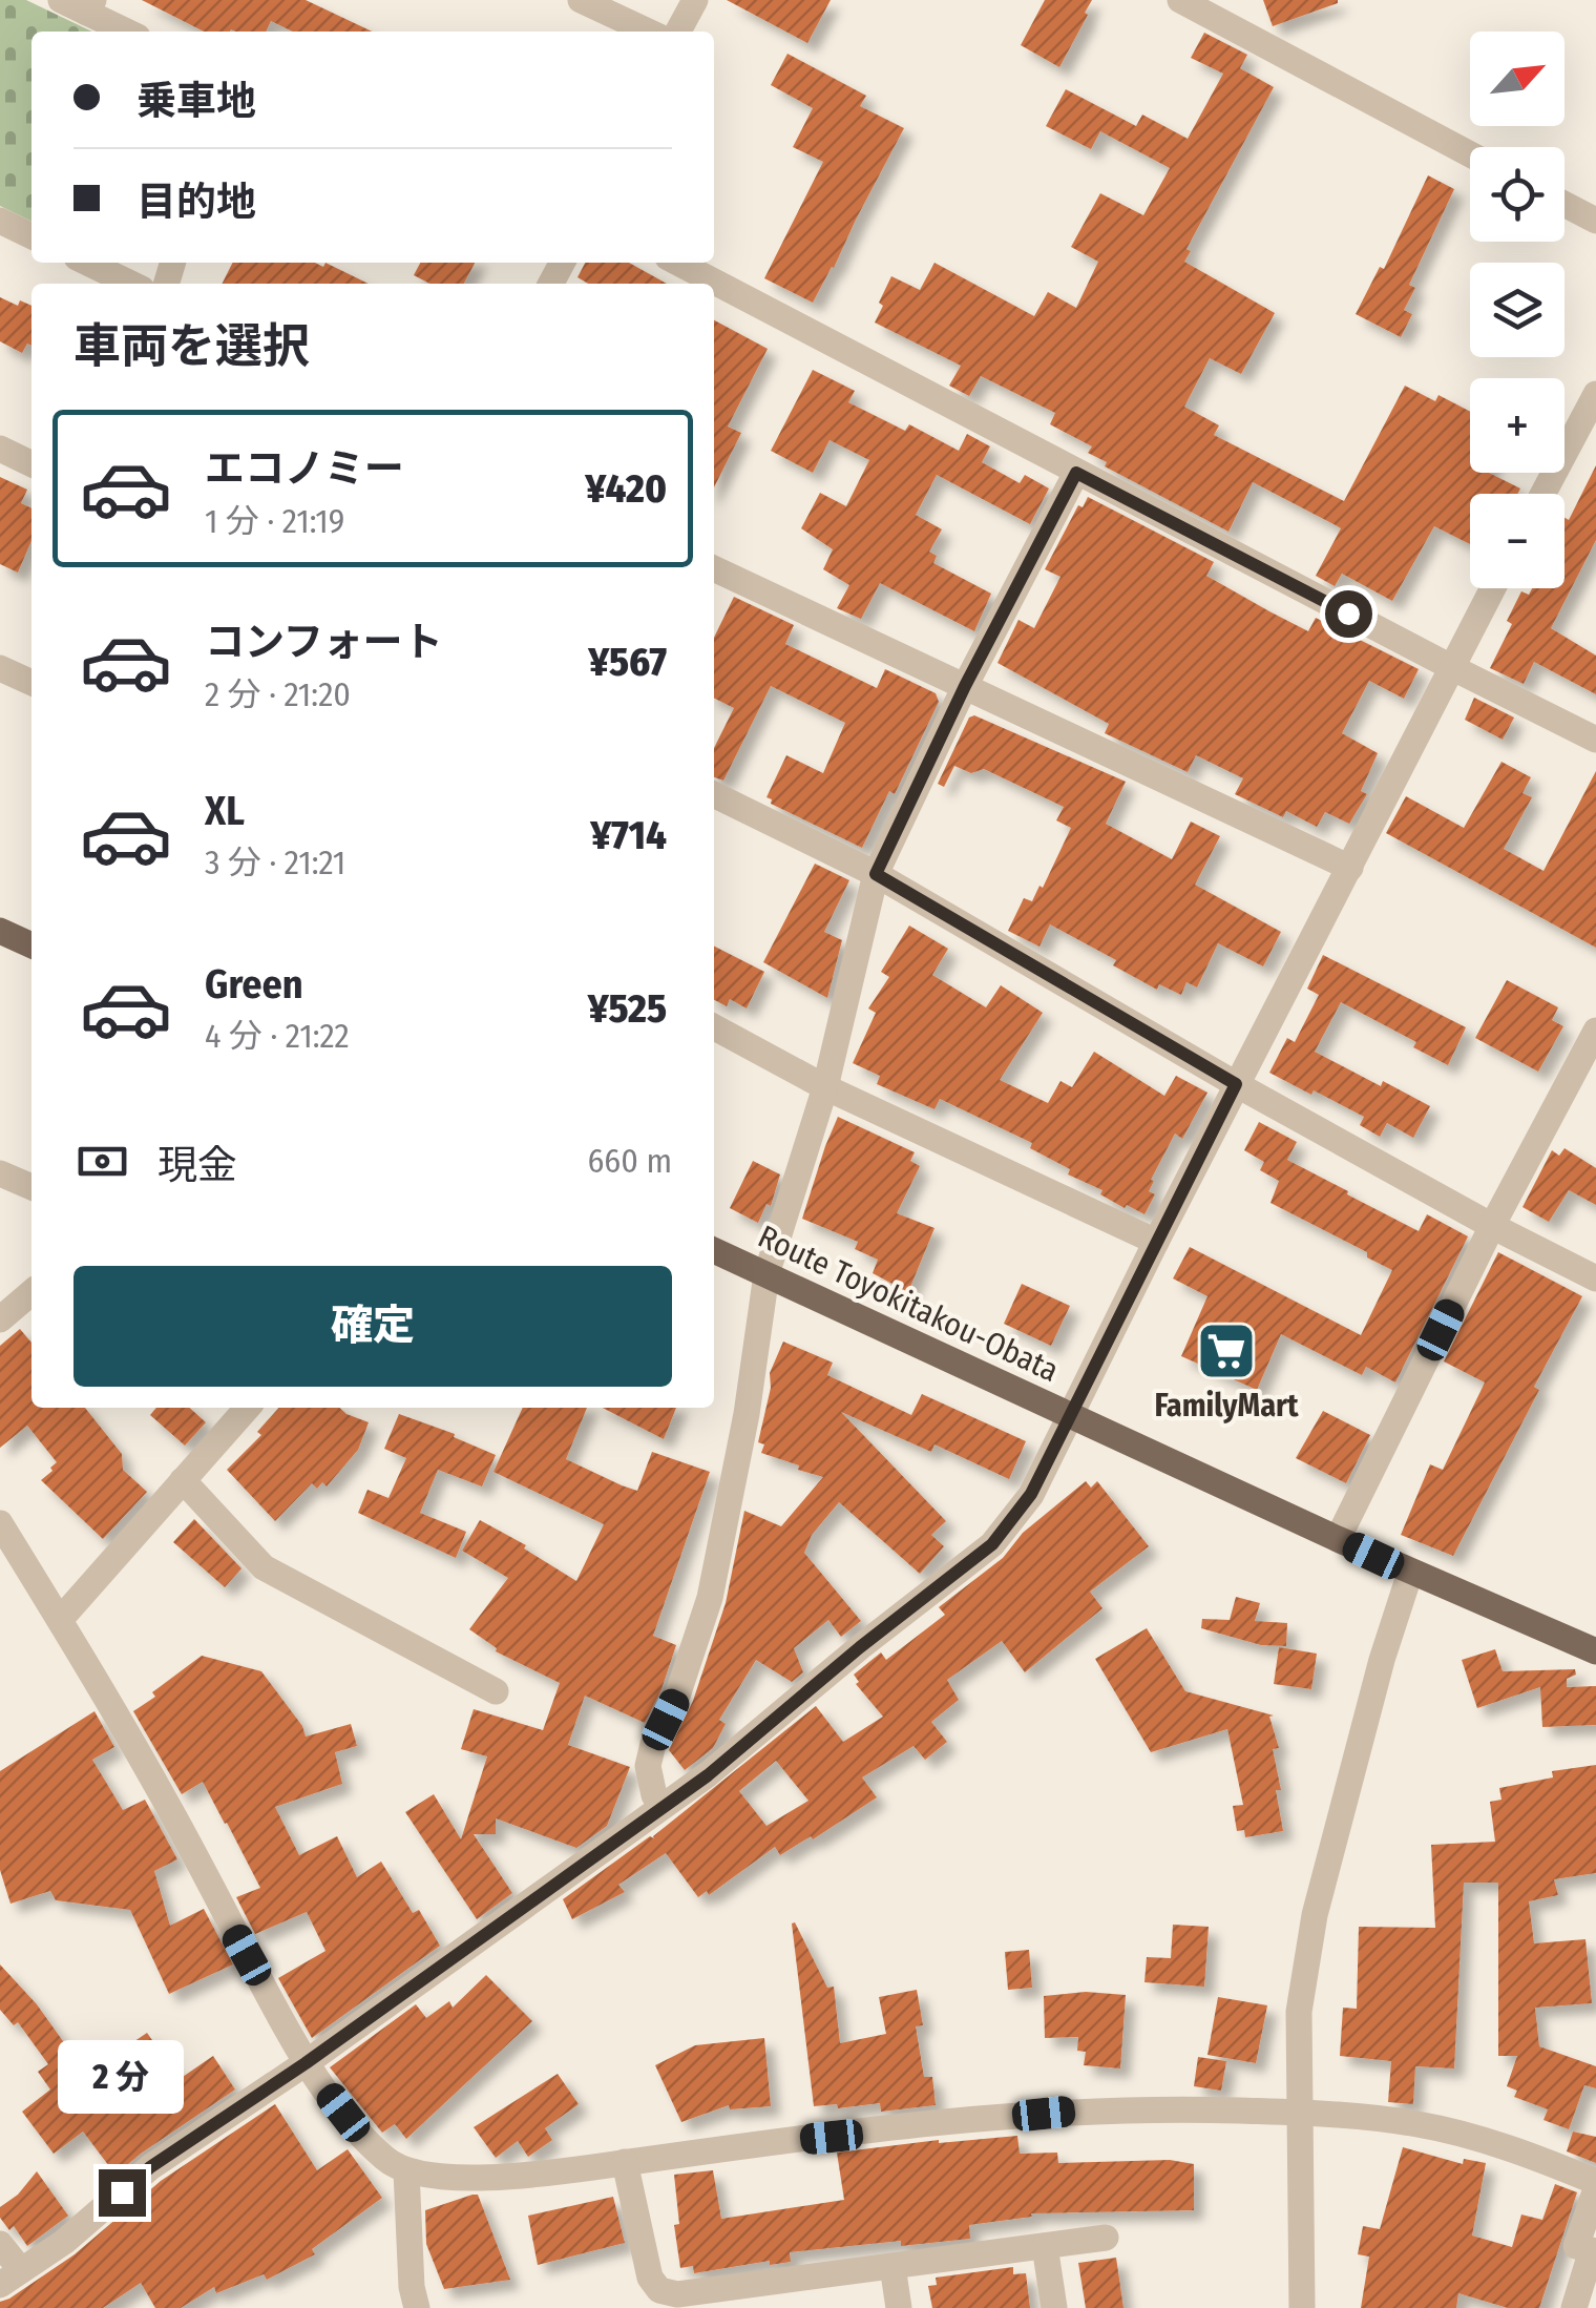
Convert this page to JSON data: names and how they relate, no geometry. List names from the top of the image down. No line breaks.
{"streets":{"main road":["Route Toyokitakou-Obata"]},"places":{"supermarket":["FamilyMart"]},"north":"top right","page":{"map_buttons":["+","−"],"banner":["乗車地","目的地"],"heading":"車両を選択","list":[{"name":"エコノミー","note":"1 分 · 21:19","value":"¥420"},{"name":"コンフォート","note":"2 分 · 21:20","value":"¥567"},{"name":"XL","note":"3 分 · 21:21","value":"¥714"},{"name":"Green","note":"4 分 · 21:22","value":"¥525"}],"pay":["現金","660 m"],"buttons":"確定","bubble":"2 分"}}
